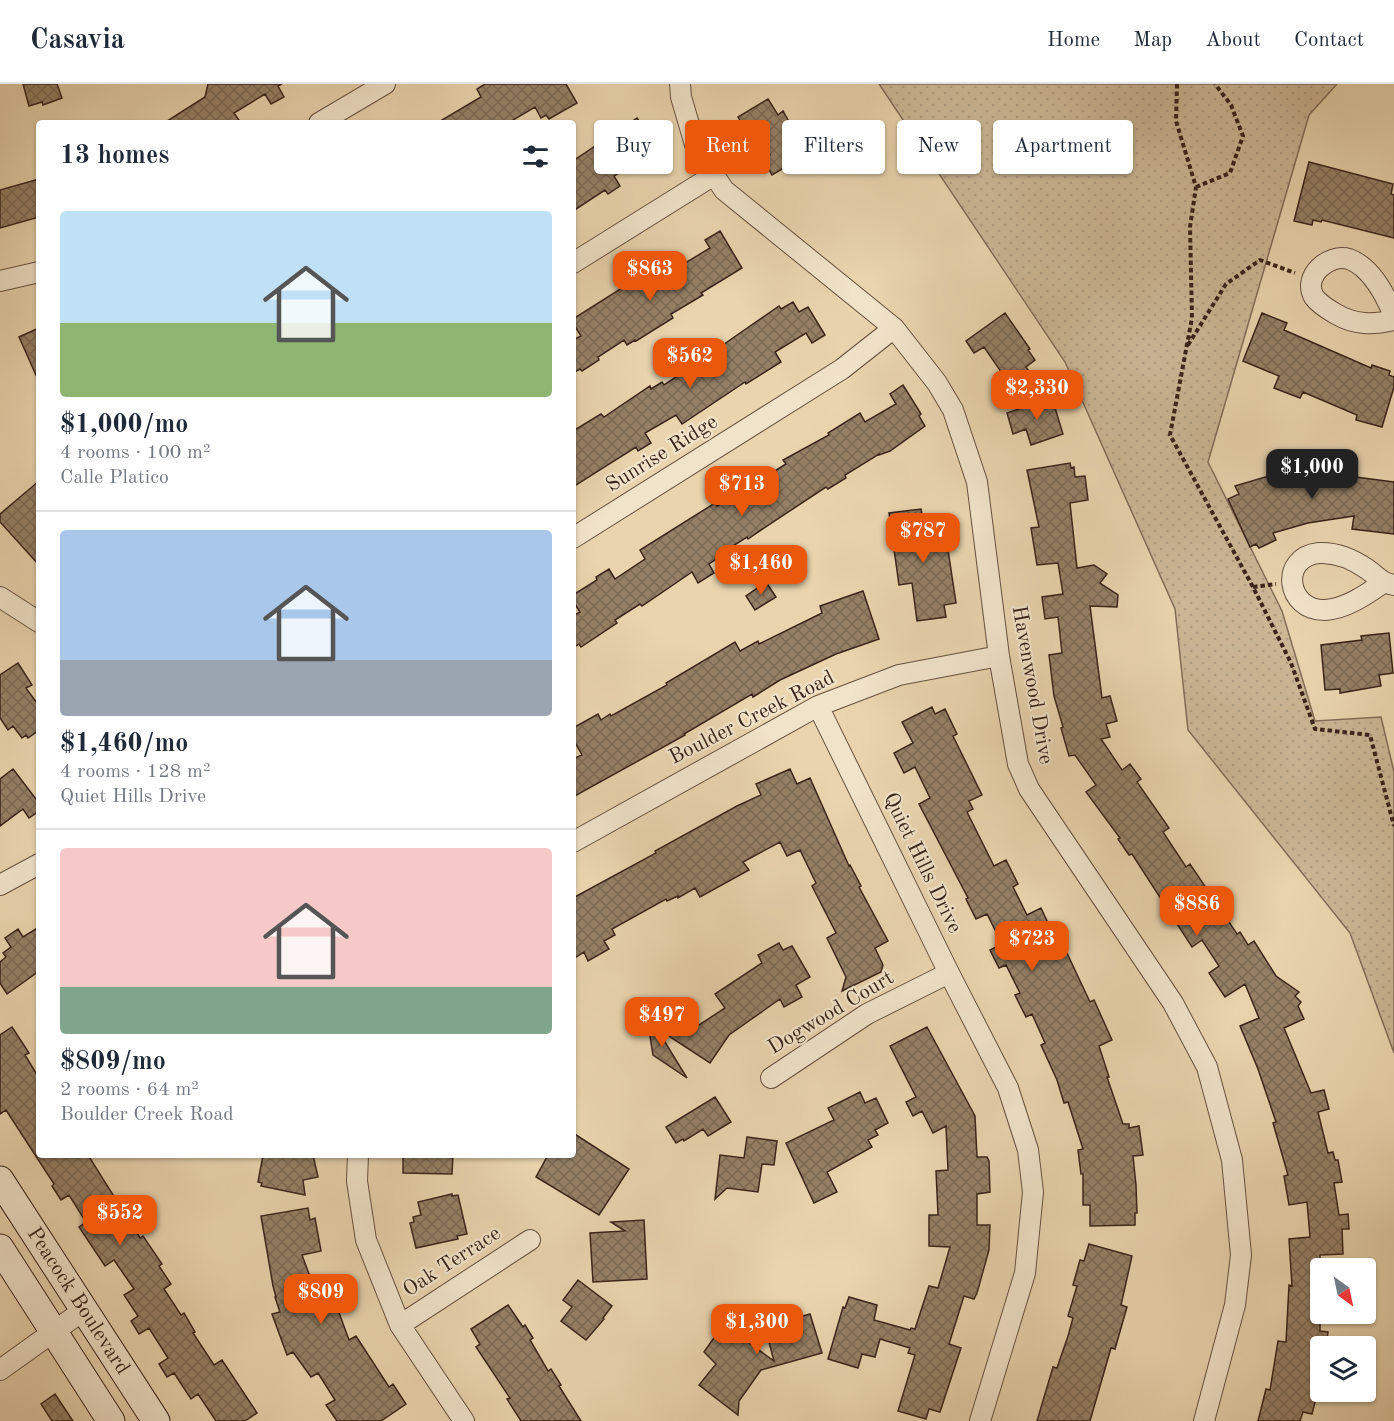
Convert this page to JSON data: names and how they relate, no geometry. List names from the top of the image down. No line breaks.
{"streets":{"street":["Sunrise Ridge","Havenwood Drive","Boulder Creek Road","Quiet Hills Drive","Dogwood Court","Oak Terrace","Peacock Boulevard"]},"crossings":[["Sunrise Ridge","Havenwood Drive"],["Havenwood Drive","Boulder Creek Road"],["Boulder Creek Road","Quiet Hills Drive"],["Quiet Hills Drive","Dogwood Court"]],"north":"bottom right","page":{"header":"Casavia","nav":["Home","Map","About","Contact"],"chip":["Buy","Rent","Filters","New","Apartment"],"heading":"13 homes","list":[{"name":"$1,000/mo","note":"4 rooms · 100 m² · Calle Platico"},{"name":"$1,460/mo","note":"4 rooms · 128 m² · Quiet Hills Drive"},{"name":"$809/mo","note":"2 rooms · 64 m² · Boulder Creek Road"}],"price":["$863","$562","$2,330","$1,000","$713","$787","$1,460","$886","$723","$497","$552","$809","$1,300"]}}
